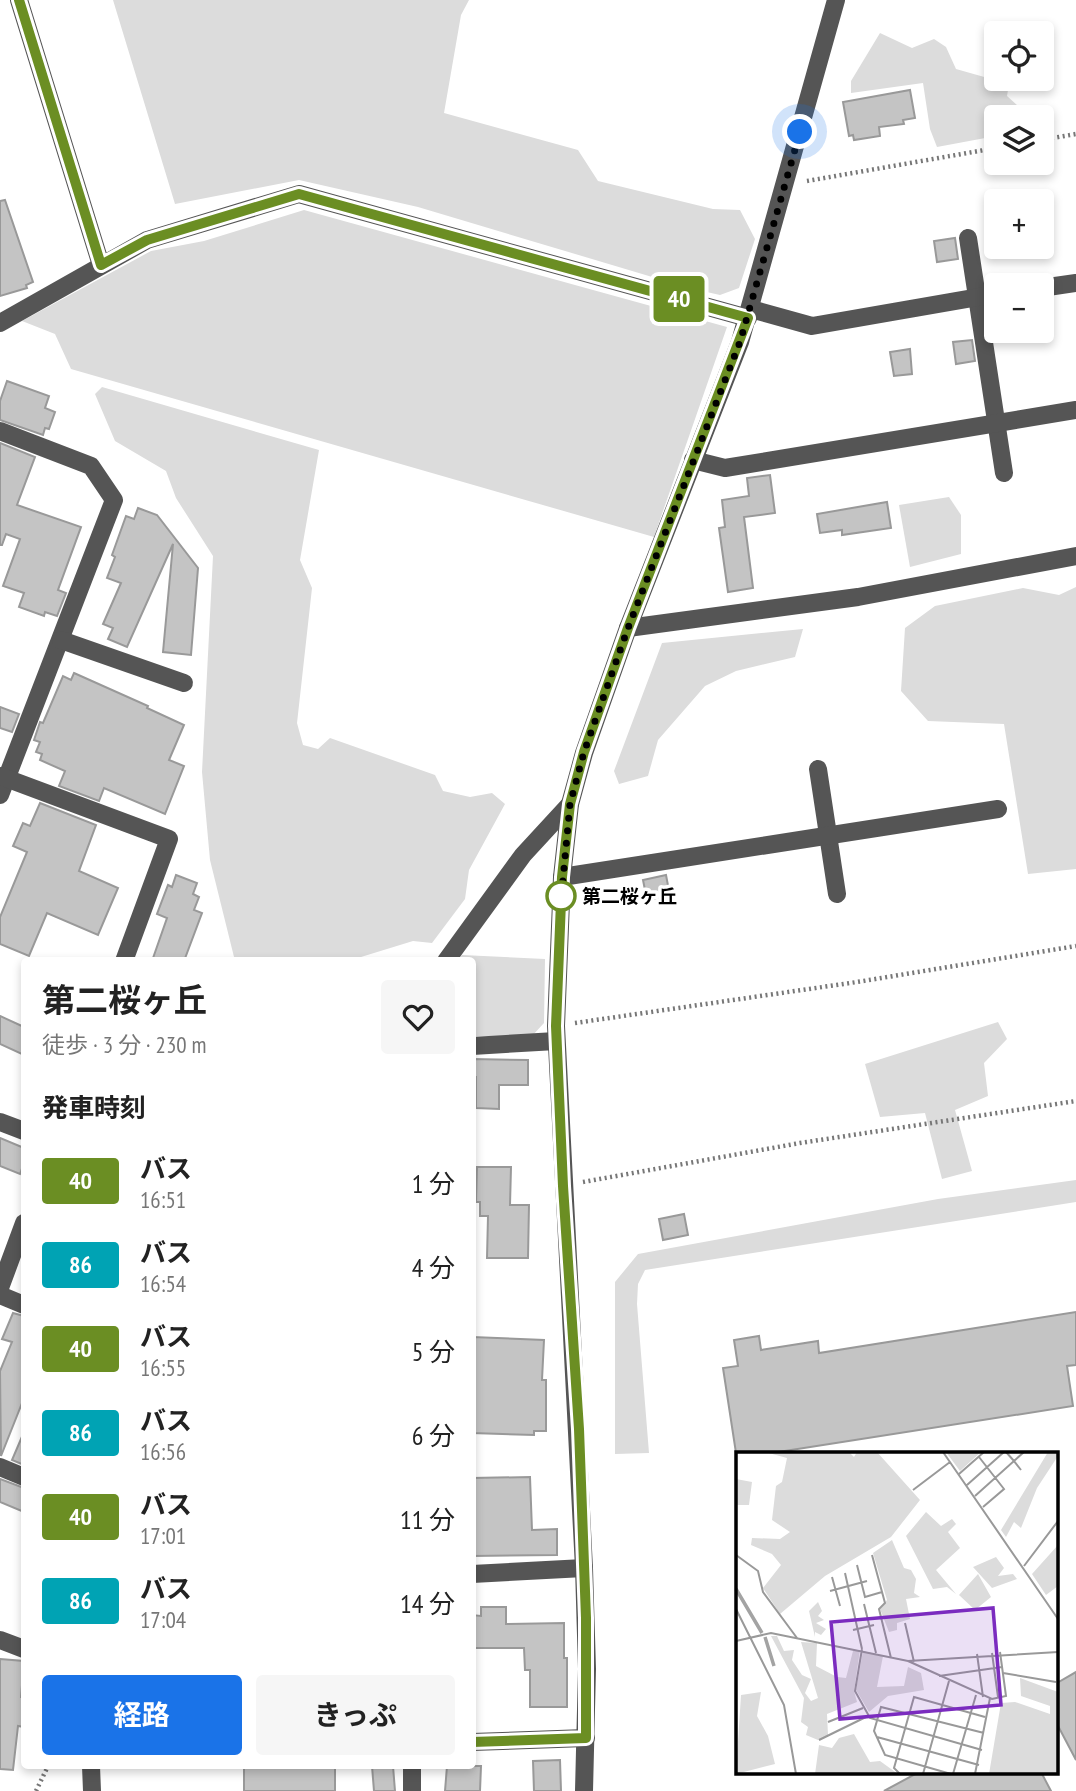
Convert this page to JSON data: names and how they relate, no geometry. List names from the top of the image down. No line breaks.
{"places":["第二桜ヶ丘"],"lines":["bus line 40"],"page":{"on_map":"40","map_buttons":["+","−"],"heading":[["第二桜ヶ丘","徒歩 · 3 分 · 230 m"],"発車時刻"],"list":[{"mark":"40","name":"バス","note":"16:51","value":"1 分"},{"mark":"86","name":"バス","note":"16:54","value":"4 分"},{"mark":"40","name":"バス","note":"16:55","value":"5 分"},{"mark":"86","name":"バス","note":"16:56","value":"6 分"},{"mark":"40","name":"バス","note":"17:01","value":"11 分"},{"mark":"86","name":"バス","note":"17:04","value":"14 分"}],"buttons":["経路","きっぷ"]}}
